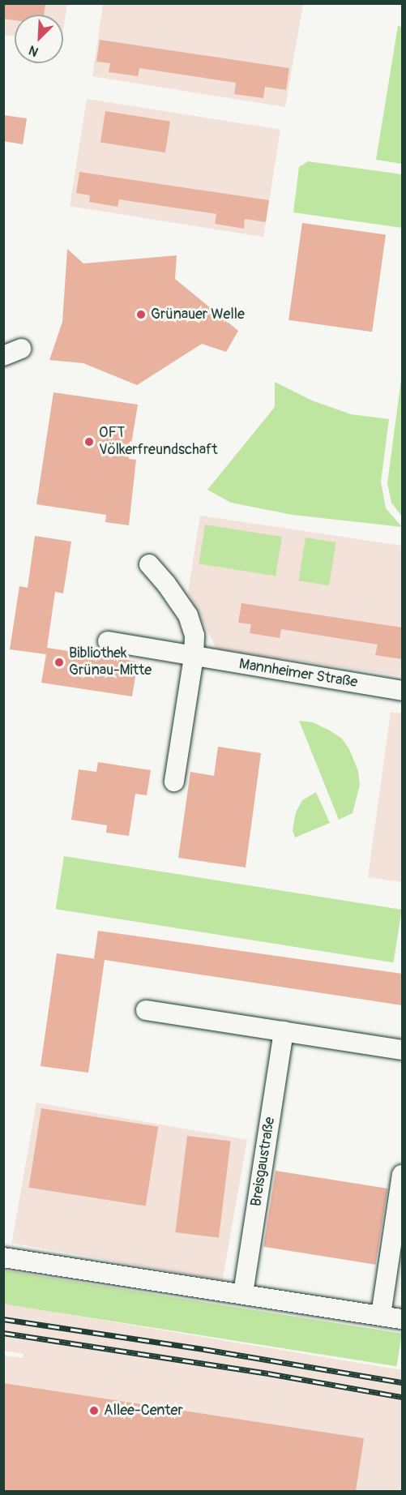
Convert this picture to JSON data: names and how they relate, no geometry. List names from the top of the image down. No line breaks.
{"streets":{"street":["Mannheimer Straße","Breisgaustraße"]},"places":["Grünauer Welle","OFT Völkerfreundschaft","Bibliothek Grünau-Mitte","Allee-Center"],"north":"bottom left"}
